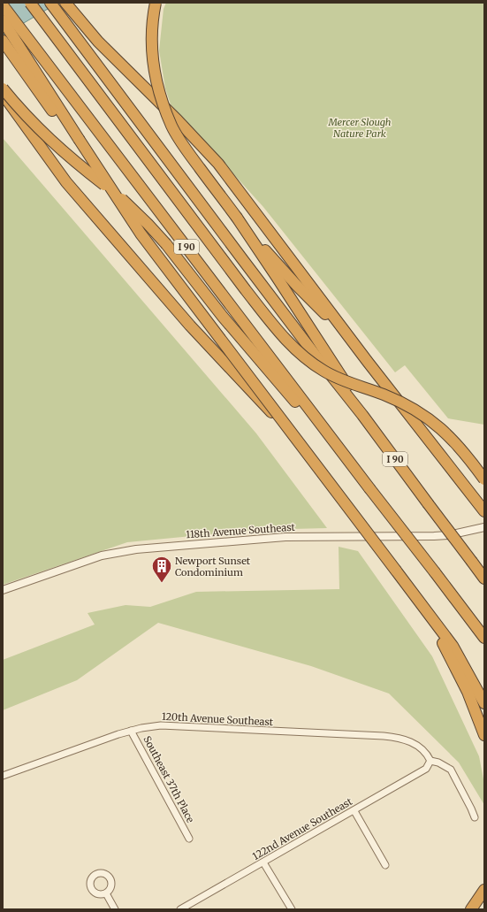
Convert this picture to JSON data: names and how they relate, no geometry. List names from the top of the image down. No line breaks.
{"streets":{"highway":["I 90"],"street":["118th Avenue Southeast","120th Avenue Southeast","Southeast 37th Place","122nd Avenue Southeast"]},"crossings":[["120th Avenue Southeast","Southeast 37th Place"],["120th Avenue Southeast","122nd Avenue Southeast"]],"parks":["Mercer Slough Nature Park"],"places":{"building":["Newport Sunset Condominium"]}}
